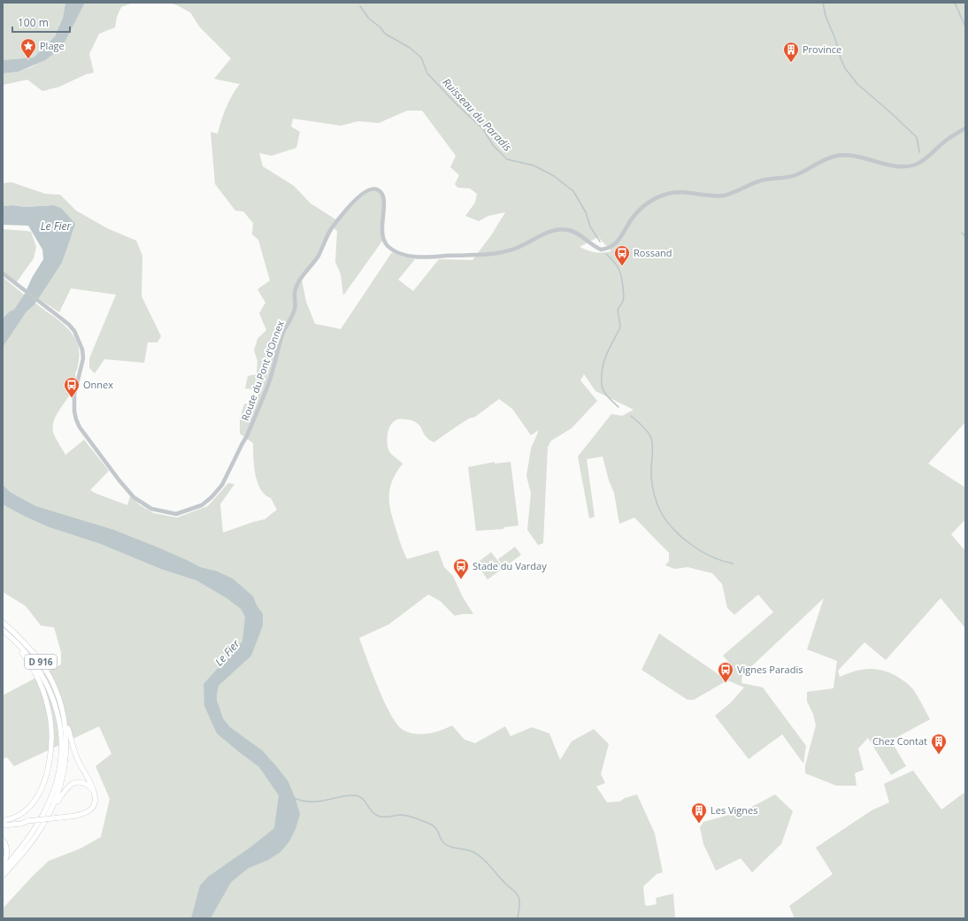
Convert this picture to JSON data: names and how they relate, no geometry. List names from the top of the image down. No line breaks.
{"streets":{"highway":["D 916"],"street":["Route du Pont d'Onnex"]},"water":["Ruisseau du Paradis","Le Fier"],"places":{"place":["Plage"],"building":["Province","Chez Contat","Les Vignes"],"bus stop":["Rossand","Onnex","Stade du Varday","Vignes Paradis"]},"scale_bar":"100 m"}
